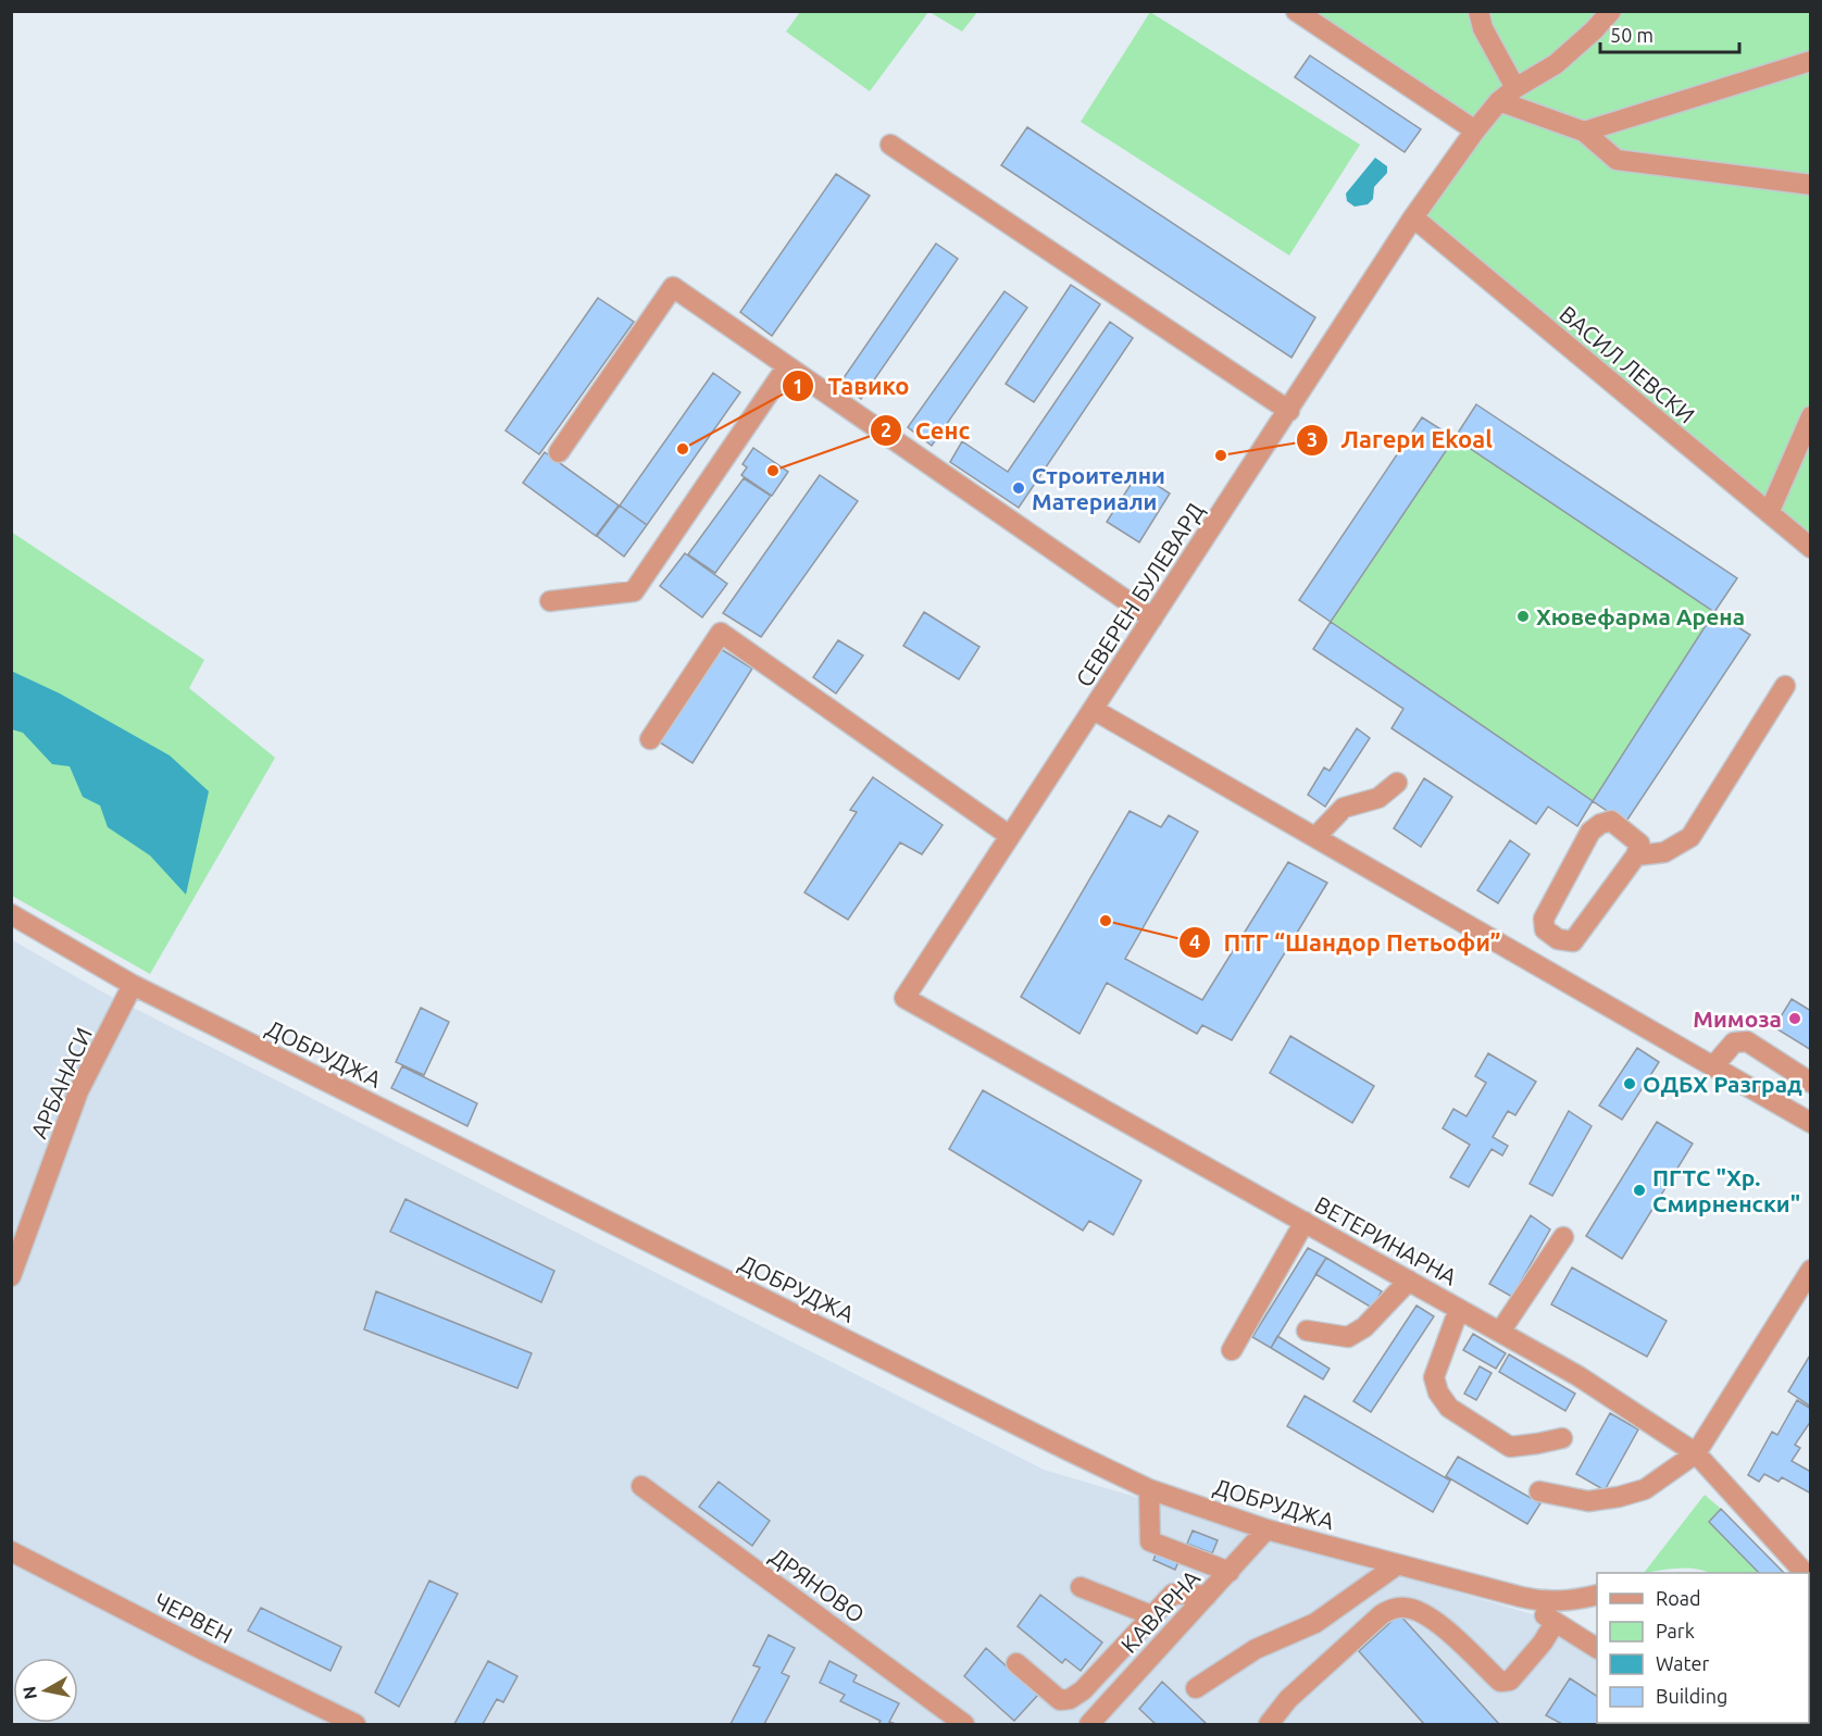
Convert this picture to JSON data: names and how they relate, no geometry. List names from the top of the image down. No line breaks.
{"streets":{"street":["ВАСИЛ ЛЕВСКИ","СЕВЕРЕН БУЛЕВАРД","ДОБРУДЖА","АРБАНАСИ","ВЕТЕРИНАРНА","ДРЯНОВО","КАВАРНА","ЧЕРВЕН"]},"crossings":[["ВАСИЛ ЛЕВСКИ","СЕВЕРЕН БУЛЕВАРД"],["СЕВЕРЕН БУЛЕВАРД","ВЕТЕРИНАРНА"],["ДОБРУДЖА","АРБАНАСИ"],["ДОБРУДЖА","КАВАРНА"]],"places":["Тавико","Лагери Ekoal","Сенс","Строителни Материали","Хювефарма Арена","ПТГ “Шандор Петьофи”","Мимоза","ОДБХ Разград","ПГТС \"Хр. Смирненски\""],"legend":["Road","Park","Water","Building"],"scale_bar":"50 m","north":"left"}
